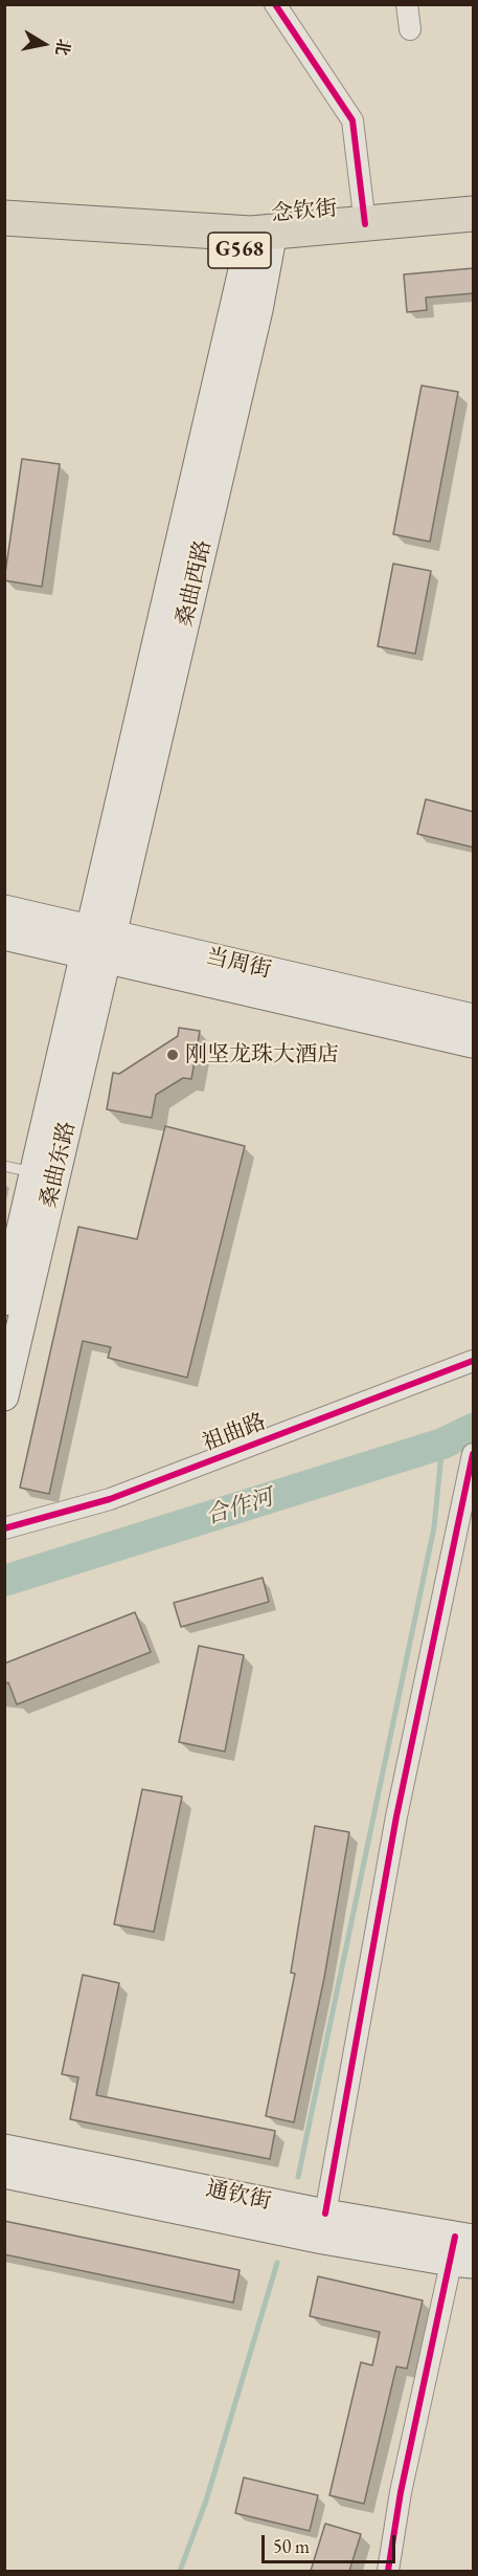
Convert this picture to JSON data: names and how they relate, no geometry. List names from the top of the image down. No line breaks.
{"streets":{"highway":["念钦街","G568"],"main road":["桑曲西路","当周街","桑曲东路","通钦街"],"street":["祖曲路"]},"crossings":[["念钦街","桑曲西路"],["桑曲西路","当周街"],["桑曲西路","桑曲东路"],["当周街","桑曲东路"]],"water":["合作河"],"places":["刚坚龙珠大酒店"],"scale_bar":"50 m","north":"right"}
